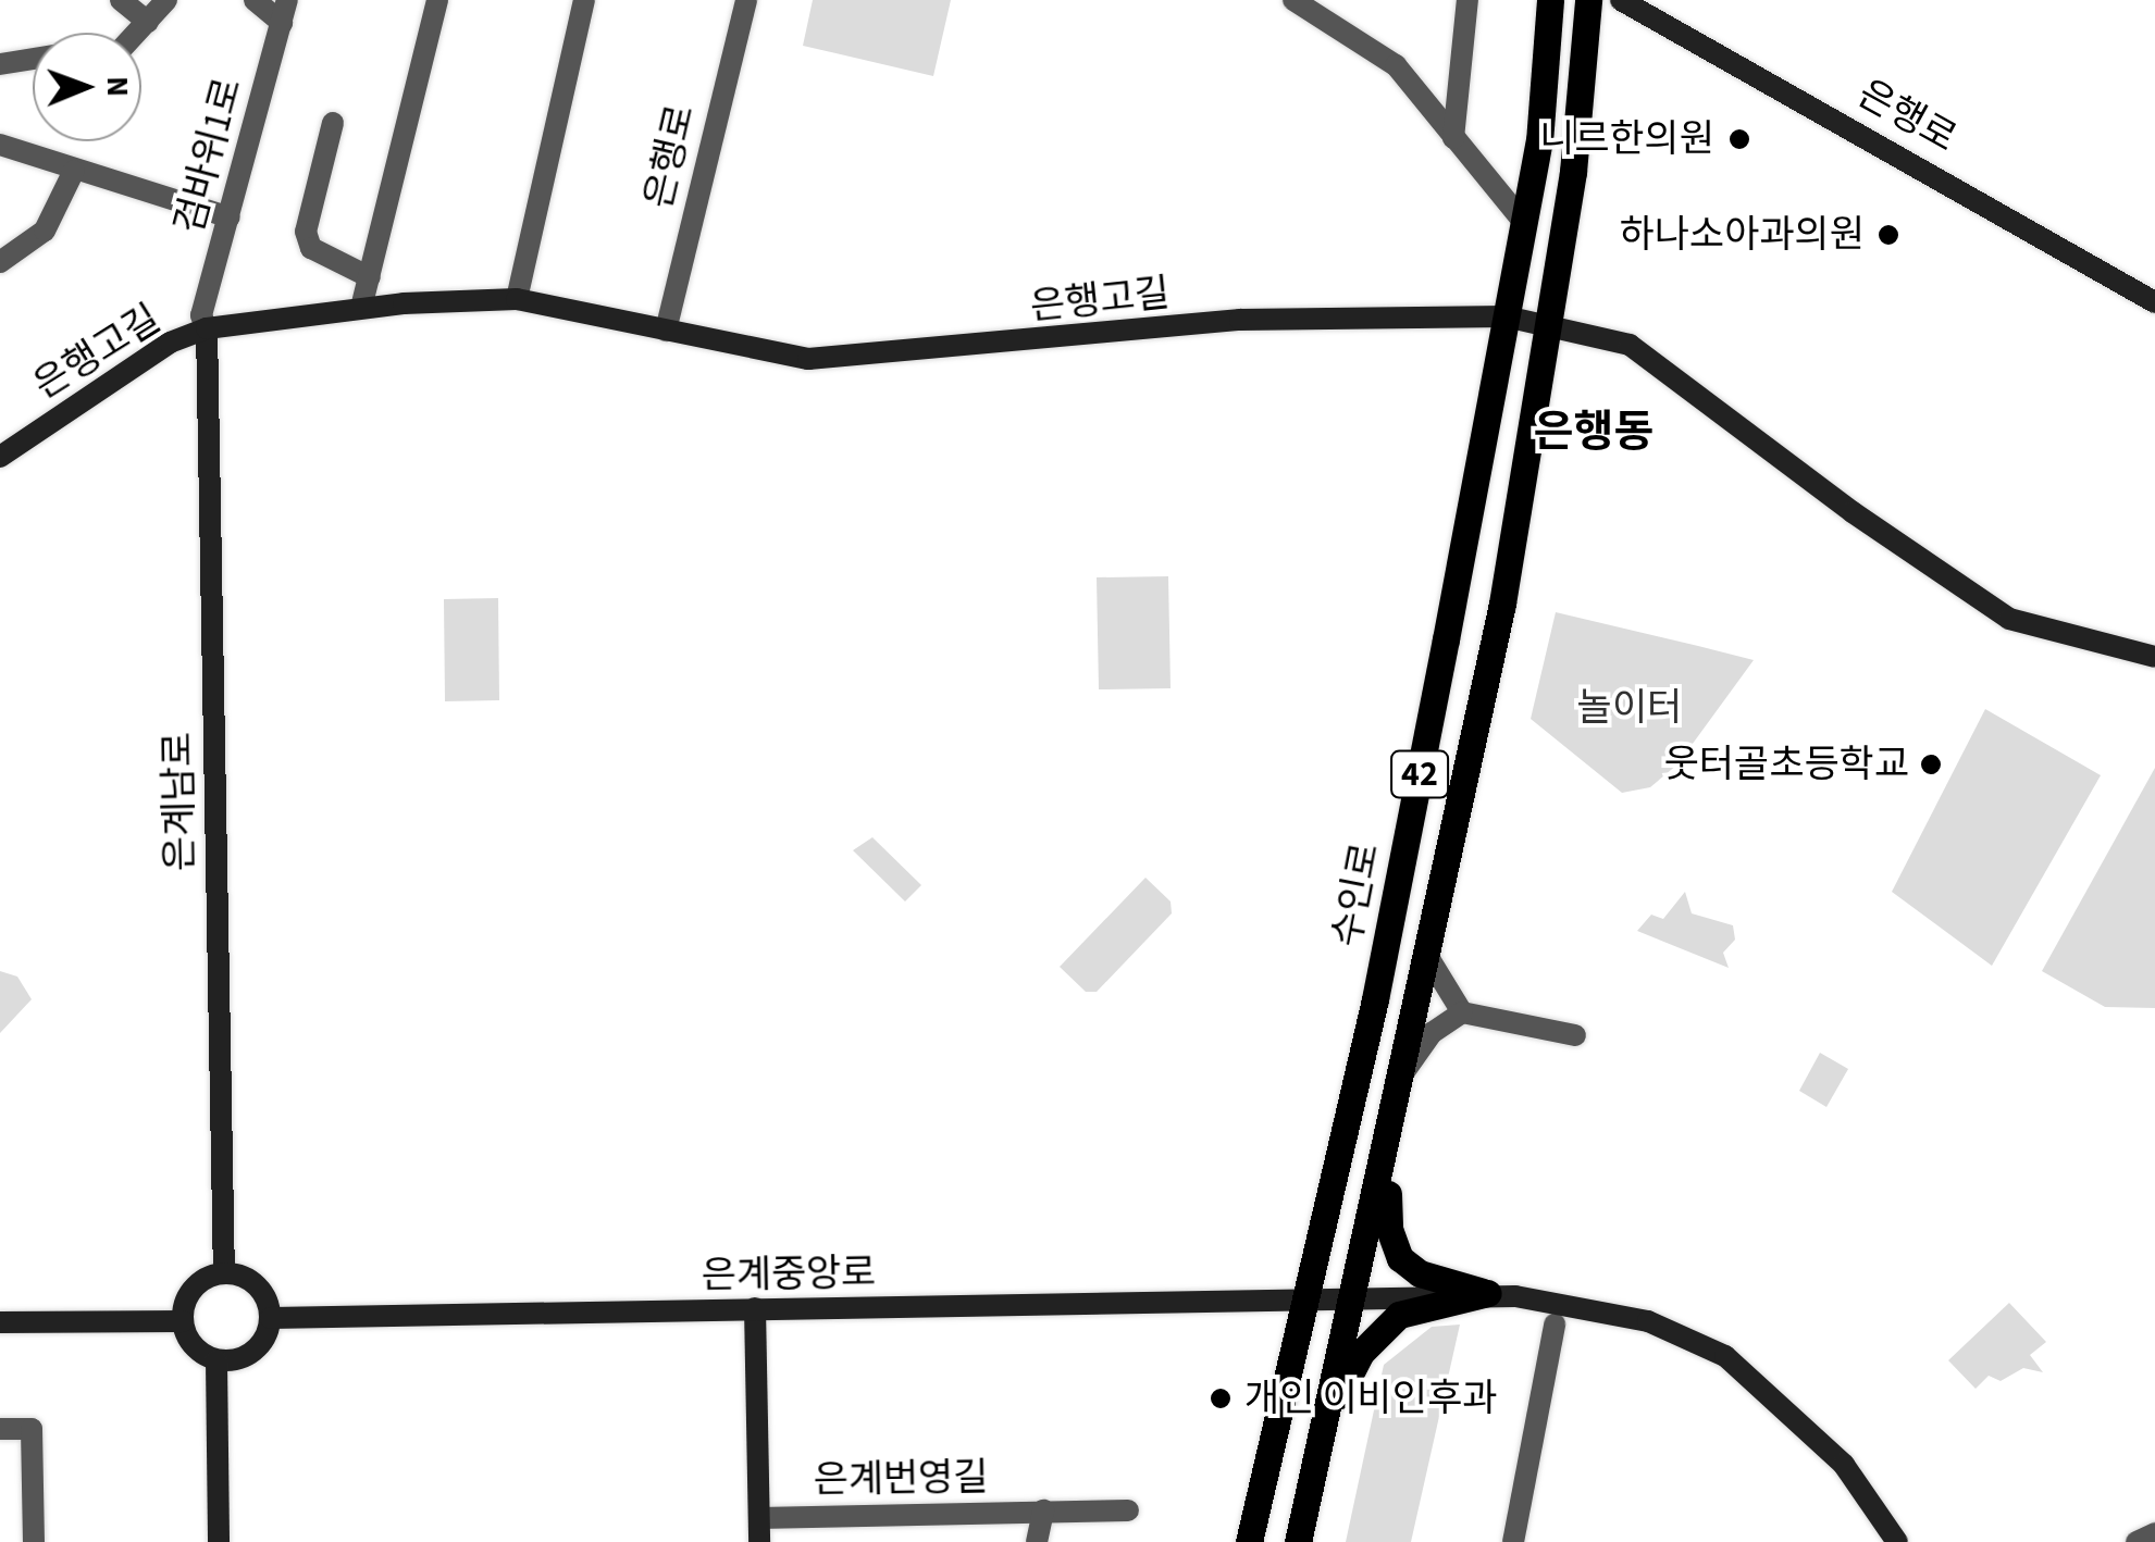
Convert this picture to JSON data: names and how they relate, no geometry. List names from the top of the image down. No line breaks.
{"streets":{"main road":["42","수인로"],"street":["은행로","검바위1로","은행고길","은계남로","은계중앙로","은계번영길"]},"crossings":[["은행로","은행고길"],["검바위1로","은행고길"],["검바위1로","은계남로"],["은행고길","42"],["은행고길","은계남로"],["은행고길","수인로"],["42","은계중앙로"],["은계남로","은계중앙로"],["수인로","은계중앙로"],["은계중앙로","은계번영길"]],"districts":["은행동"],"parks":["놀이터"],"places":["니르한의원","하나소아과의원","웃터골초등학교","개인 이비인후과"],"north":"right"}
